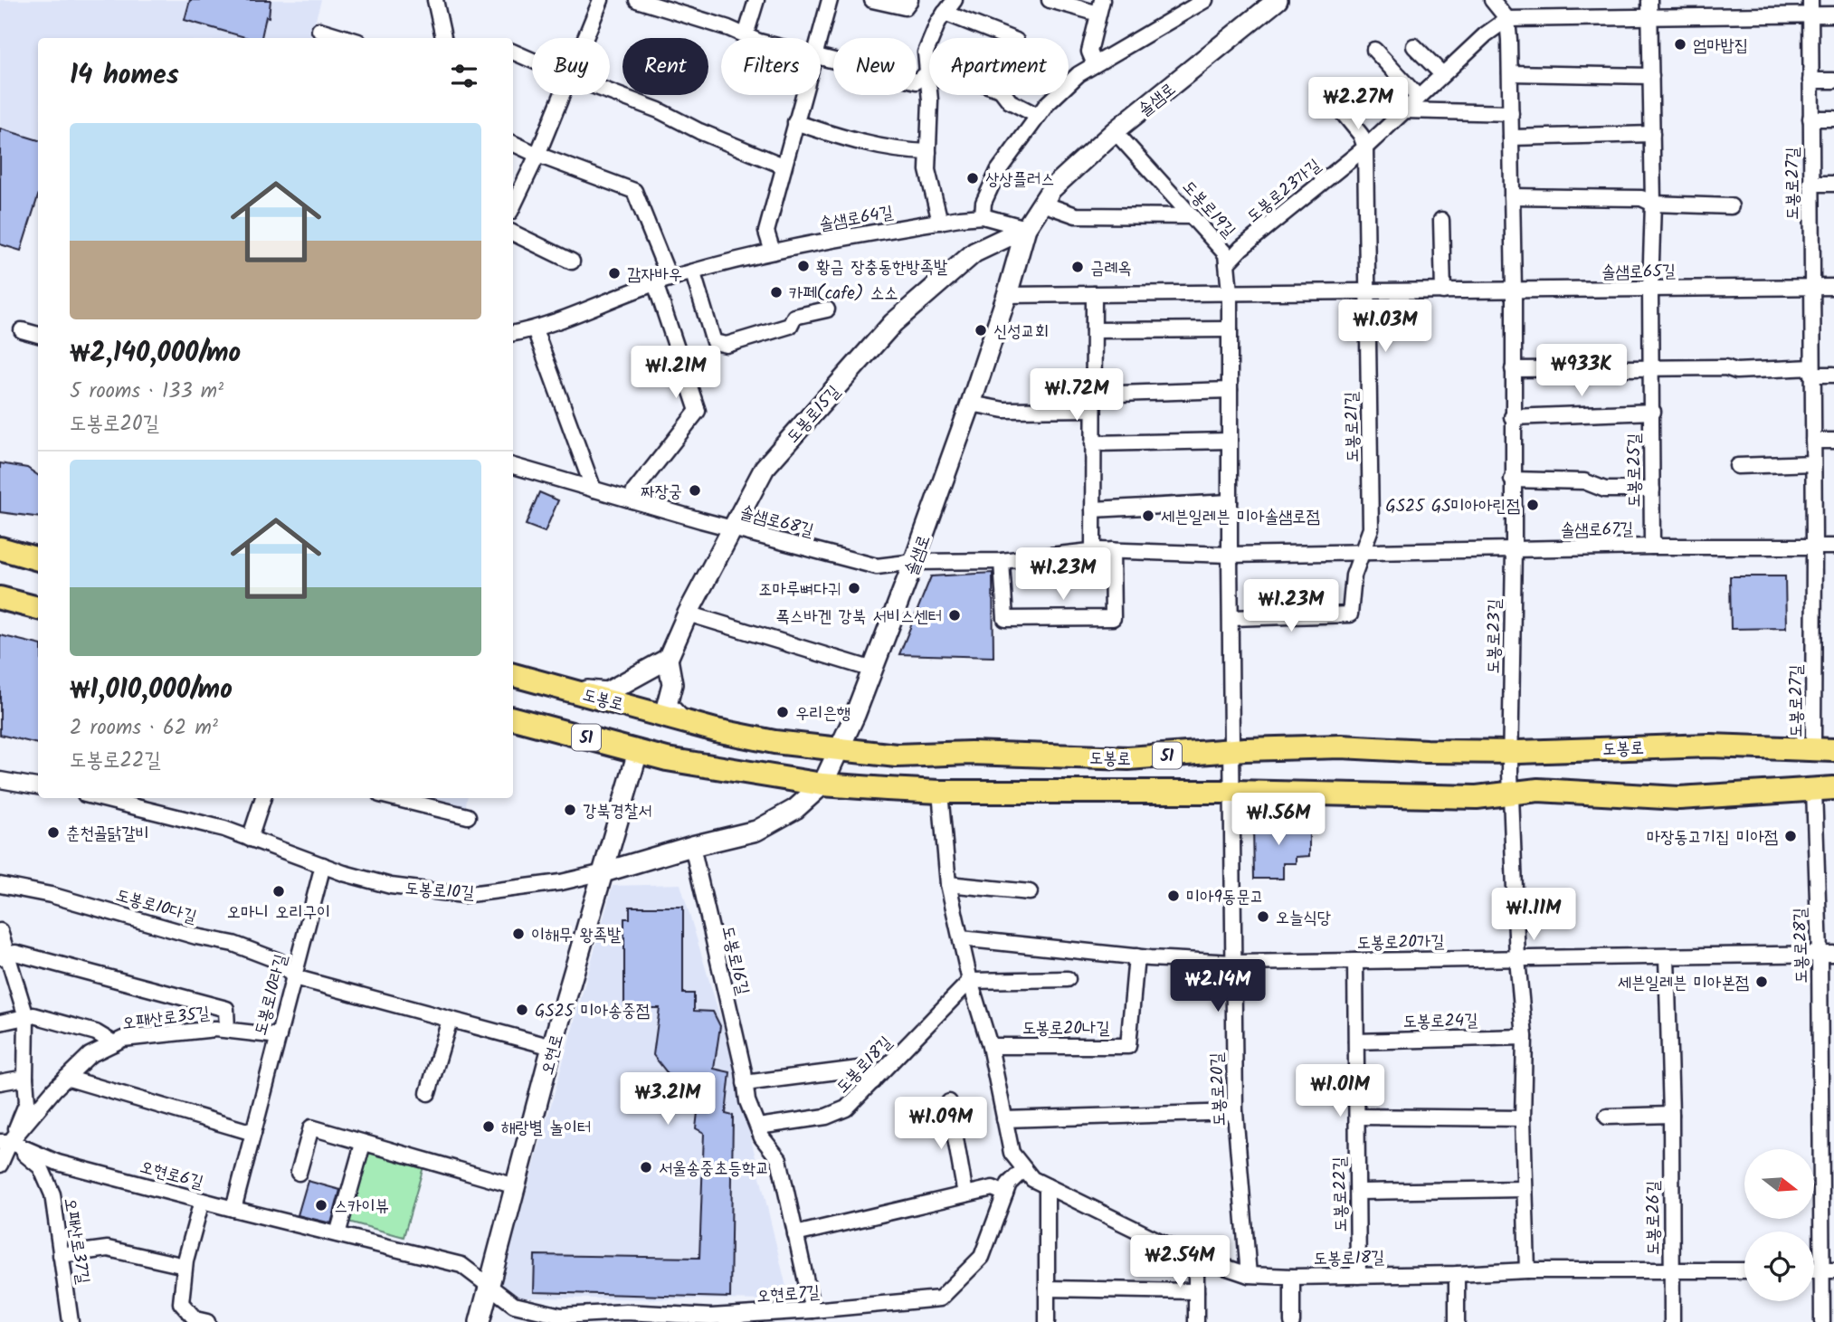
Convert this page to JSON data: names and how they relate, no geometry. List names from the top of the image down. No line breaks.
{"streets":{"main road":["솔샘로","도봉로15길","도봉로","51","도봉로10길","오현로"],"street":["도봉로27길","도봉로23가길","도봉로19길","솔샘로64길","솔샘로65길","도봉로21길","도봉로25길","솔샘로68길","솔샘로67길","도봉로23길","도봉로10다길","도봉로20가길","도봉로28길","도봉로16길","도봉로10라길","오패산로35길","도봉로24길","도봉로20나길","도봉로18길","도봉로20길","오현로6길","도봉로22길","도봉로26길","오패산로37길","오현로7길"]},"crossings":[["솔샘로","도봉로19길"],["솔샘로","솔샘로64길"],["솔샘로","솔샘로65길"],["솔샘로","도봉로15길"],["솔샘로","솔샘로68길"],["솔샘로","솔샘로67길"],["솔샘로","도봉로"],["솔샘로","도봉로10길"],["도봉로27길","솔샘로65길"],["도봉로27길","솔샘로67길"],["도봉로27길","도봉로"],["도봉로23가길","도봉로19길"],["도봉로23가길","도봉로21길"],["도봉로23가길","도봉로23길"],["도봉로19길","솔샘로65길"],["도봉로19길","솔샘로67길"],["도봉로19길","도봉로"],["도봉로19길","도봉로20길"],["솔샘로64길","도봉로15길"],["솔샘로65길","도봉로21길"],["솔샘로65길","도봉로25길"],["솔샘로65길","도봉로23길"],["도봉로15길","솔샘로68길"],["도봉로21길","솔샘로67길"],["도봉로25길","솔샘로67길"],["솔샘로68길","솔샘로67길"],["솔샘로67길","도봉로23길"],["도봉로23길","도봉로"],["도봉로","도봉로10길"],["도봉로","도봉로28길"],["도봉로","오현로"],["도봉로","도봉로18길"],["도봉로","도봉로20길"],["도봉로10길","도봉로16길"],["도봉로10길","도봉로10라길"],["도봉로10길","오현로"],["도봉로10다길","도봉로10라길"],["도봉로20가길","도봉로28길"],["도봉로20가길","도봉로20길"],["도봉로20가길","도봉로22길"],["도봉로20가길","도봉로26길"],["도봉로16길","도봉로18길"],["도봉로16길","오현로7길"],["도봉로10라길","오패산로35길"],["도봉로10라길","오현로6길"],["오패산로35길","오현로6길"],["오패산로35길","오패산로37길"],["도봉로24길","도봉로22길"],["도봉로20나길","도봉로18길"],["오현로","오현로6길"],["오현로","오현로7길"],["도봉로18길","도봉로20길"],["도봉로18길","도봉로22길"],["도봉로18길","도봉로26길"],["도봉로18길","오현로7길"],["오현로6길","오패산로37길"],["오현로6길","오현로7길"]],"places":["엄마밥집","상상플러스","황금 장충동한방족발","금례옥","감자바우","카페(cafe) 소소","신성교회","짜장궁","GS25 GS미아아린점","세븐일레븐 미아솔샘로점","조마루뼈다귀","폭스바겐 강북 서비스센터","우리은행","강북경찰서","춘천골닭갈비","마장동고기집 미아점","오마니 오리구이","미아9동문고","오늘식당","이해무 왕족발","세븐일레븐 미아본점","GS25 미아송중점","해랑별 놀이터","서울송중초등학교","스카이뷰"],"north":"right","page":{"chip":["Buy","Rent","Filters","New","Apartment"],"heading":"14 homes","price":["₩2.27M","₩1.03M","₩933K","₩1.21M","₩1.72M","₩1.23M","₩1.23M","₩1.56M","₩1.11M","₩2.14M","₩1.01M","₩3.21M","₩1.09M","₩2.54M"],"list":[{"name":"₩2,140,000/mo","note":"5 rooms · 133 m² · 도봉로20길"},{"name":"₩1,010,000/mo","note":"2 rooms · 62 m² · 도봉로22길"}]}}
